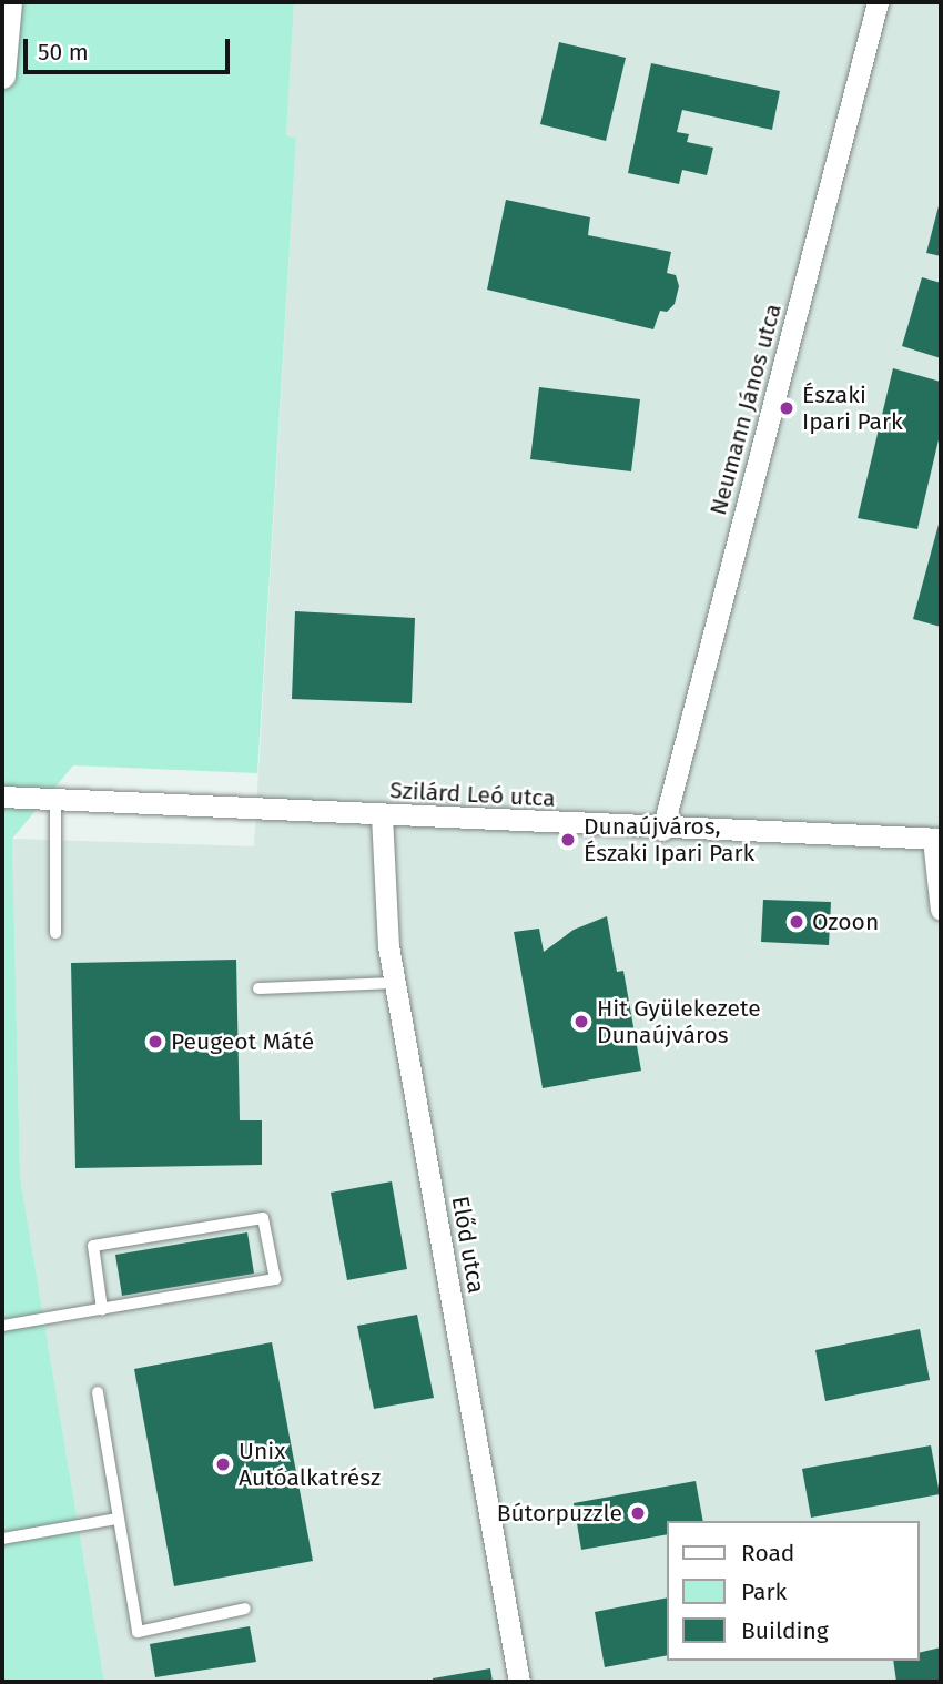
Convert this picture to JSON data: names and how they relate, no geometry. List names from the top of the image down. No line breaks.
{"streets":{"street":["Neumann János utca","Szilárd Leó utca","Előd utca"]},"crossings":[["Neumann János utca","Szilárd Leó utca"],["Szilárd Leó utca","Előd utca"]],"places":["Északi Ipari Park","Dunaújváros, Északi Ipari Park","Ozoon","Hit Gyülekezete Dunaújváros","Peugeot Máté","Unix Autóalkatrész","Bútorpuzzle"],"legend":["Road","Park","Building"],"scale_bar":"50 m"}
